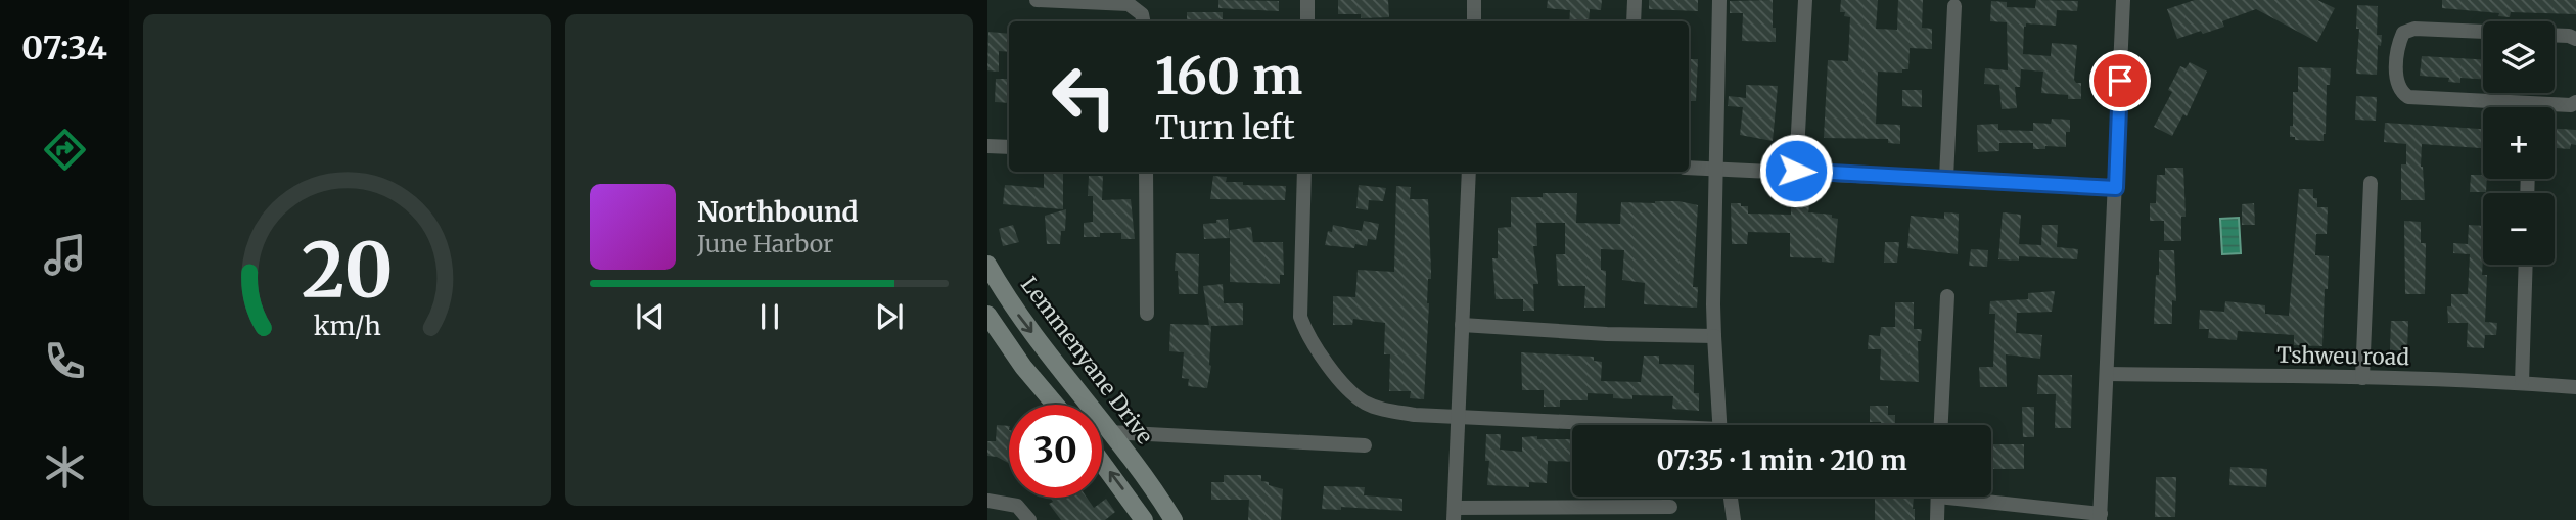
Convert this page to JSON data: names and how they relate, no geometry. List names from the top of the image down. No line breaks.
{"streets":{"main road":["Lemmenyane Drive"],"street":["Tshweu road"]},"page":{"tabs":"07:34","map_buttons":["+","−"],"turn":["160 m","Turn left"],"song":["Northbound","June Harbor"],"limit":"30","trip":"07:35 · 1 min · 210 m","gauge":["20","km/h"]}}
